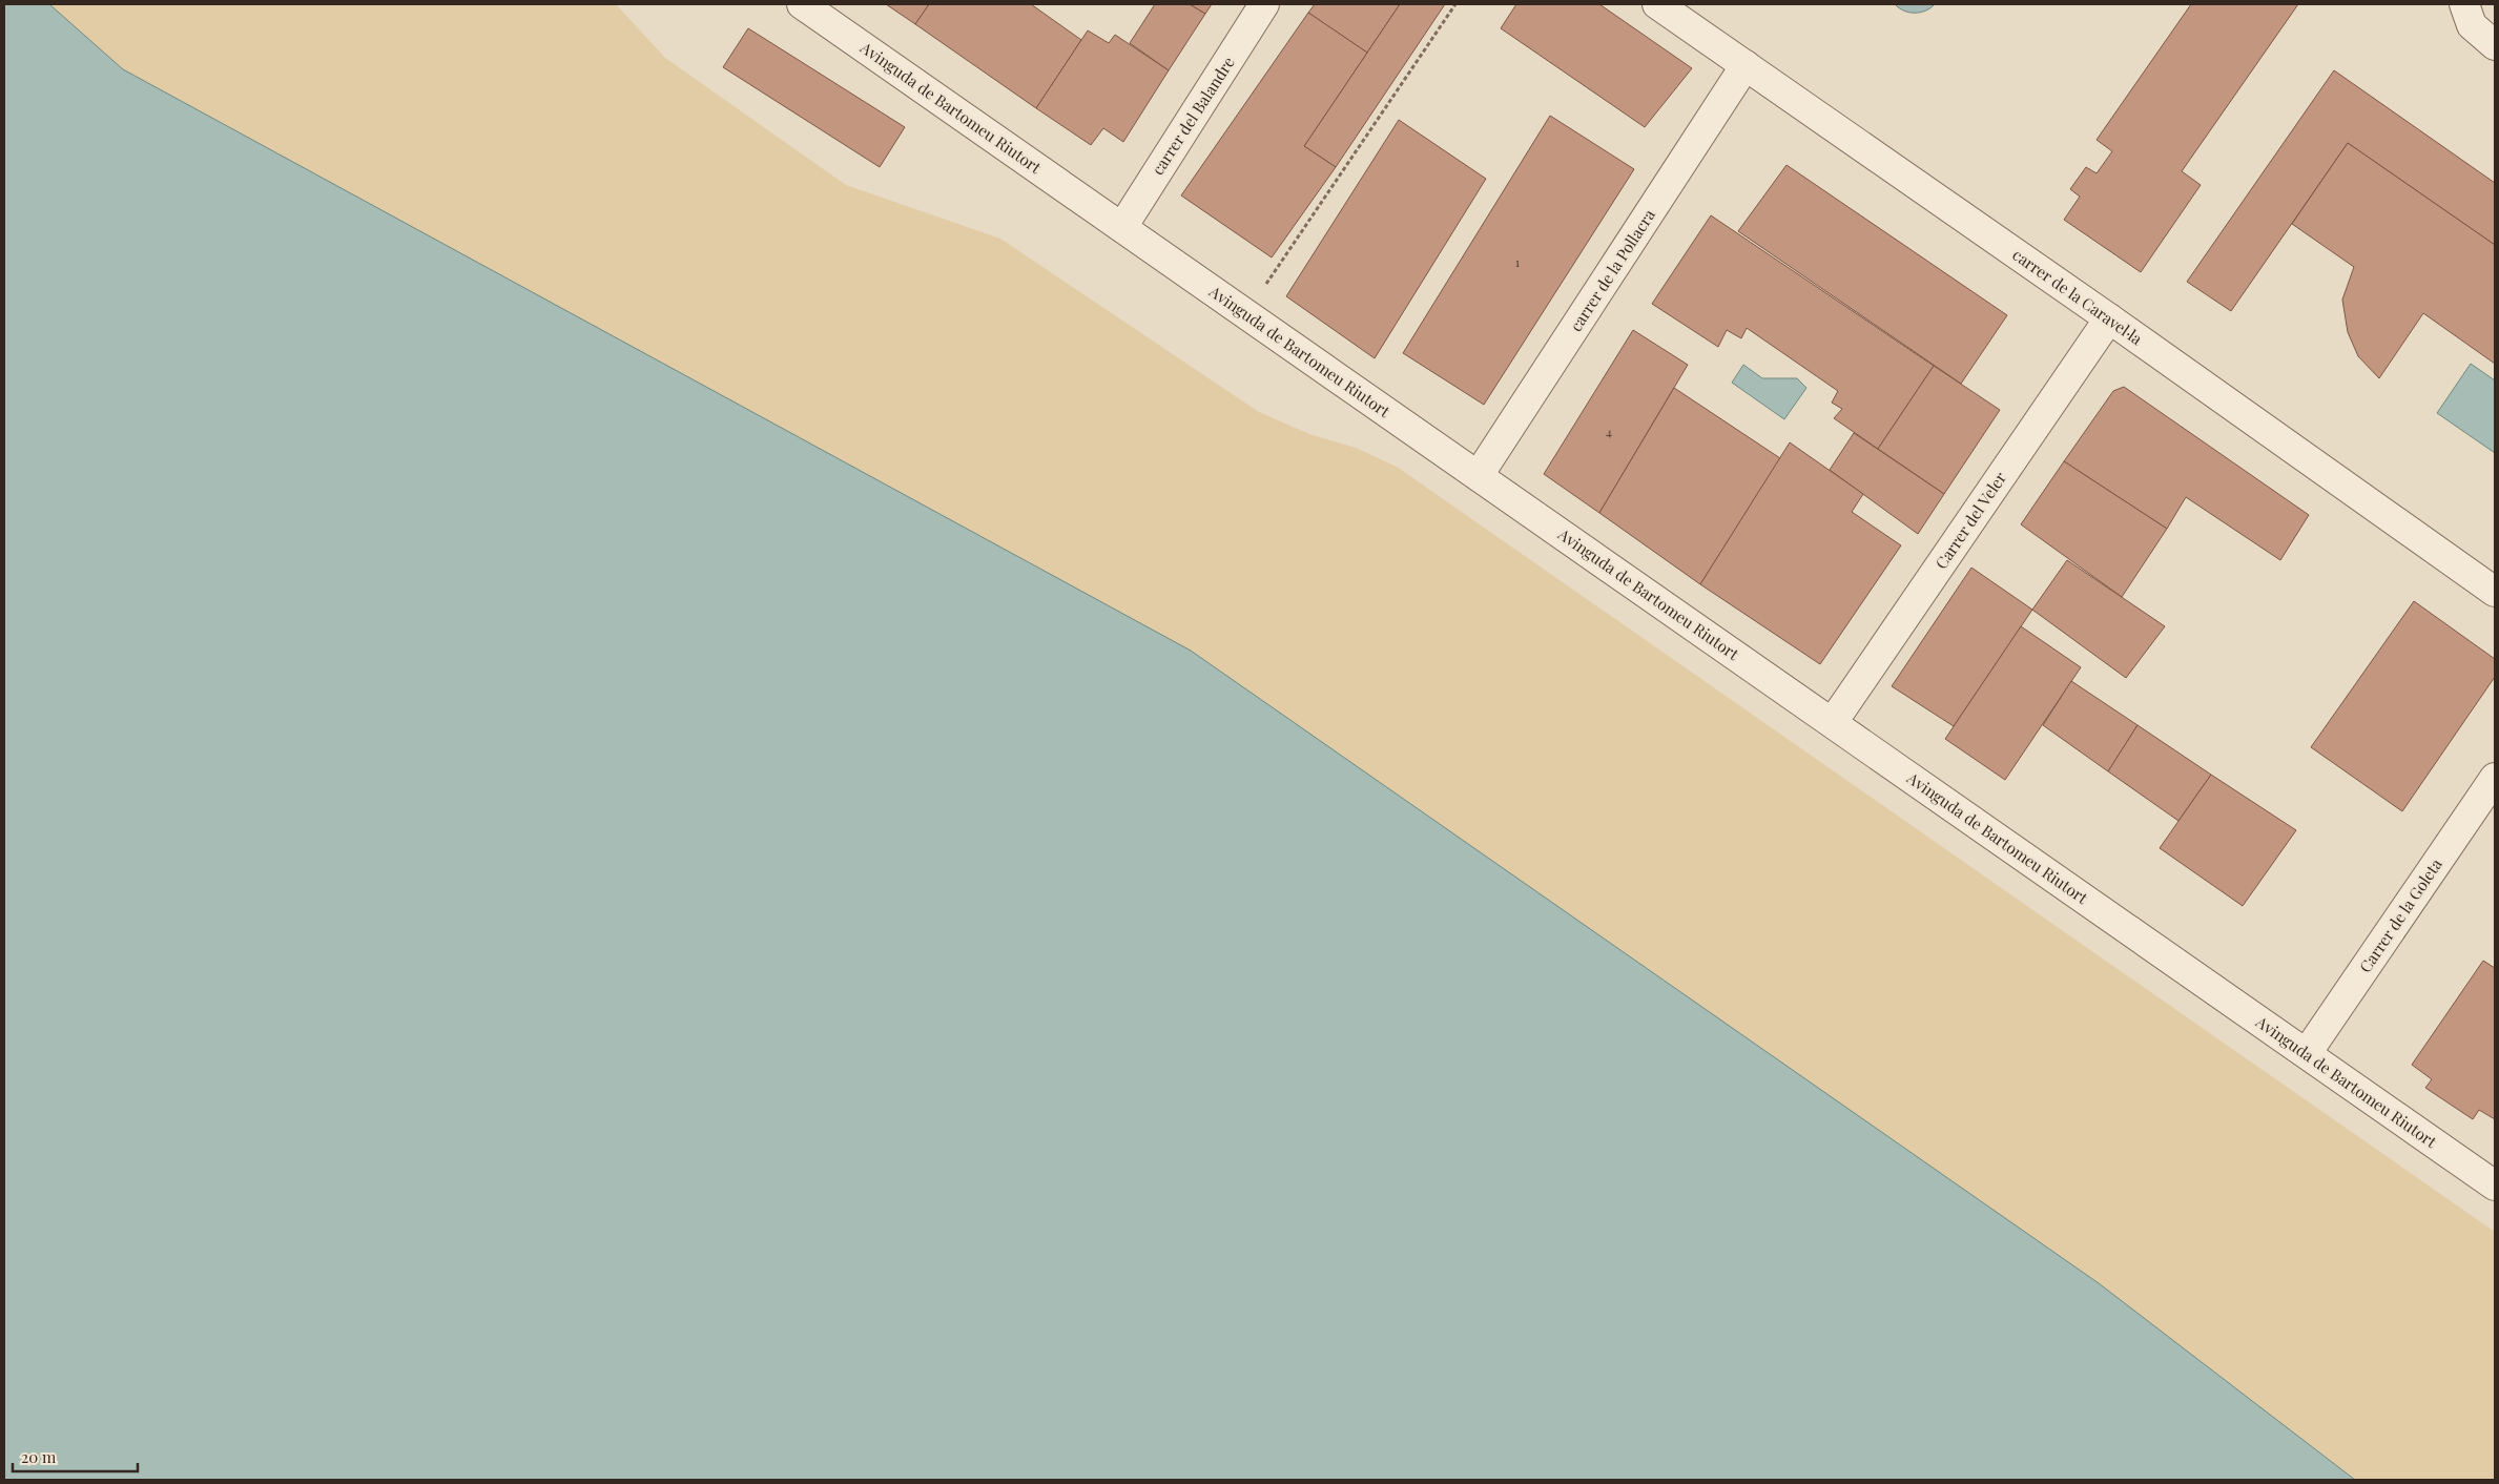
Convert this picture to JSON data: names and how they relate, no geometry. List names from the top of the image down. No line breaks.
{"streets":{"street":["Avinguda de Bartomeu Riutort","carrer del Balandre","carrer de la Pollacra","carrer de la Caravel·la","Carrer del Veler","Carrer de la Goleta"]},"crossings":[["Avinguda de Bartomeu Riutort","carrer del Balandre"],["Avinguda de Bartomeu Riutort","carrer de la Pollacra"],["Avinguda de Bartomeu Riutort","Carrer del Veler"],["Avinguda de Bartomeu Riutort","Carrer de la Goleta"],["carrer de la Pollacra","carrer de la Caravel·la"],["carrer de la Caravel·la","Carrer del Veler"]],"house_numbers":["1","4"],"scale_bar":"20 m"}
